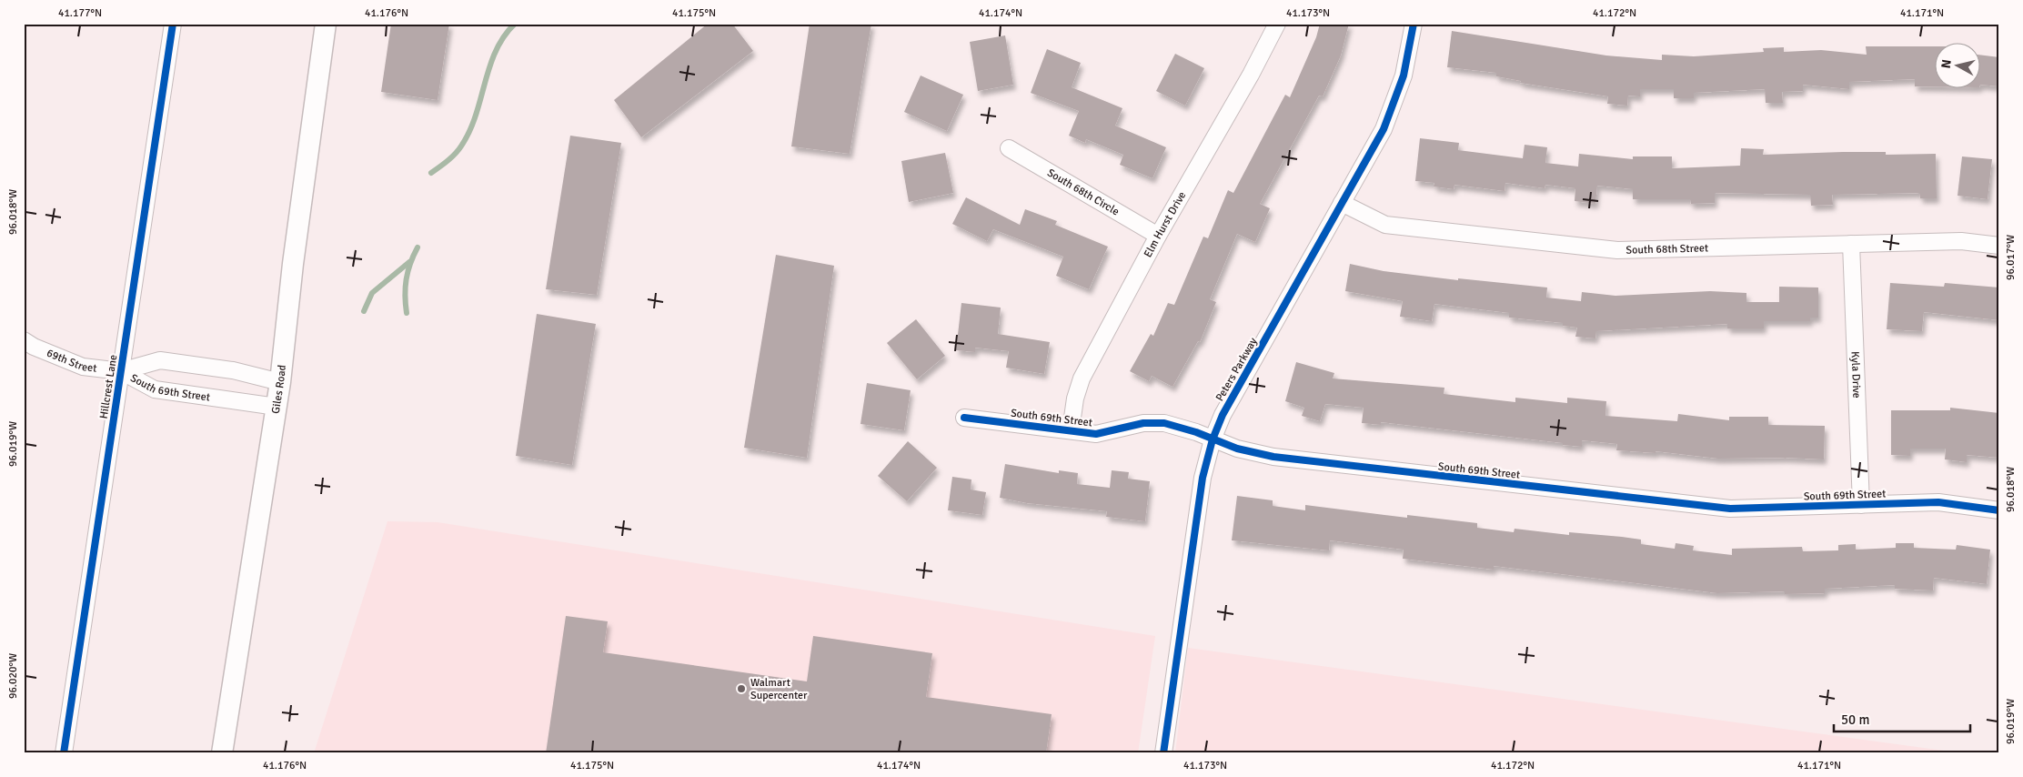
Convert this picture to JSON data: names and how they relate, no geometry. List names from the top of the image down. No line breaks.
{"streets":{"street":["South 68th Circle","Elm Hurst Drive","South 68th Street","69th Street","Peters Parkway","Kyla Drive","Hillcrest Lane","South 69th Street","Giles Road"]},"crossings":[["South 68th Circle","Elm Hurst Drive"],["Elm Hurst Drive","South 69th Street"],["South 68th Street","Peters Parkway"],["South 68th Street","Kyla Drive"],["69th Street","Hillcrest Lane"],["69th Street","South 69th Street"],["Peters Parkway","South 69th Street"],["Kyla Drive","South 69th Street"],["Hillcrest Lane","South 69th Street"],["South 69th Street","Giles Road"]],"places":["Walmart Supercenter"],"scale_bar":"50 m","north":"left","coordinates":["41.177°N","41.176°N","41.175°N","41.174°N","41.173°N","41.172°N","41.171°N","96.018°W","96.017°W","96.019°W","96.020°W"]}
